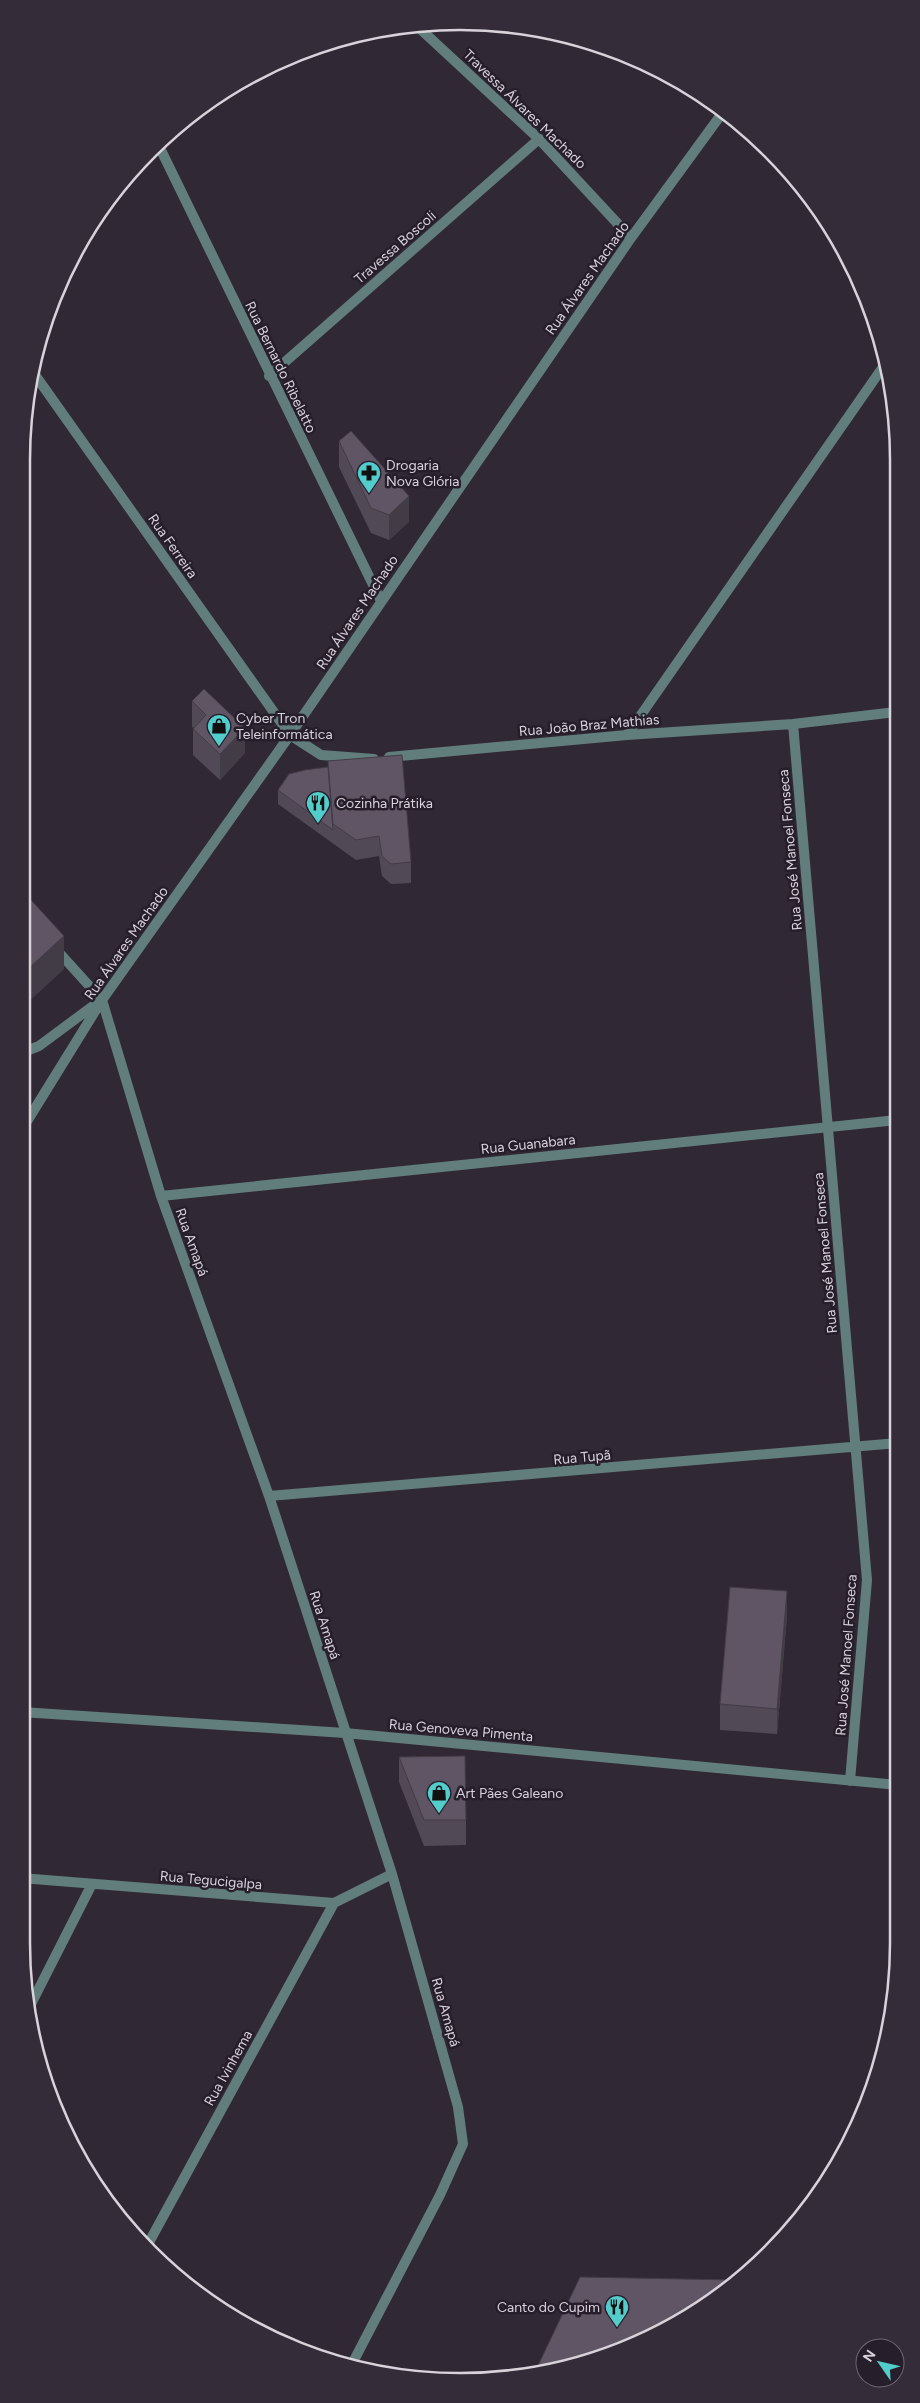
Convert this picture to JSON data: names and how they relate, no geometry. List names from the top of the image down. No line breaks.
{"streets":{"street":["Travessa Álvares Machado","Travessa Boscoli","Rua Álvares Machado","Rua Bernardo Ribelatto","Rua Ferreira","Rua João Braz Mathias","Rua José Manoel Fonseca","Rua Guanabara","Rua Amapá","Rua Tupã","Rua Genoveva Pimenta","Rua Tegucigalpa","Rua Ivinhema"]},"crossings":[["Travessa Álvares Machado","Travessa Boscoli"],["Travessa Álvares Machado","Rua Álvares Machado"],["Travessa Boscoli","Rua Bernardo Ribelatto"],["Rua Álvares Machado","Rua Bernardo Ribelatto"],["Rua Álvares Machado","Rua Ferreira"],["Rua Álvares Machado","Rua João Braz Mathias"],["Rua Álvares Machado","Rua Amapá"],["Rua Ferreira","Rua João Braz Mathias"],["Rua João Braz Mathias","Rua José Manoel Fonseca"],["Rua José Manoel Fonseca","Rua Guanabara"],["Rua José Manoel Fonseca","Rua Tupã"],["Rua José Manoel Fonseca","Rua Genoveva Pimenta"],["Rua Guanabara","Rua Amapá"],["Rua Amapá","Rua Tupã"],["Rua Amapá","Rua Genoveva Pimenta"],["Rua Tegucigalpa","Rua Ivinhema"]],"places":{"pharmacy":["Drogaria Nova Glória"],"shop":["Cyber Tron Teleinformática","Art Pães Galeano"],"restaurant":["Cozinha Prátika","Canto do Cupim"]},"north":"top left"}
